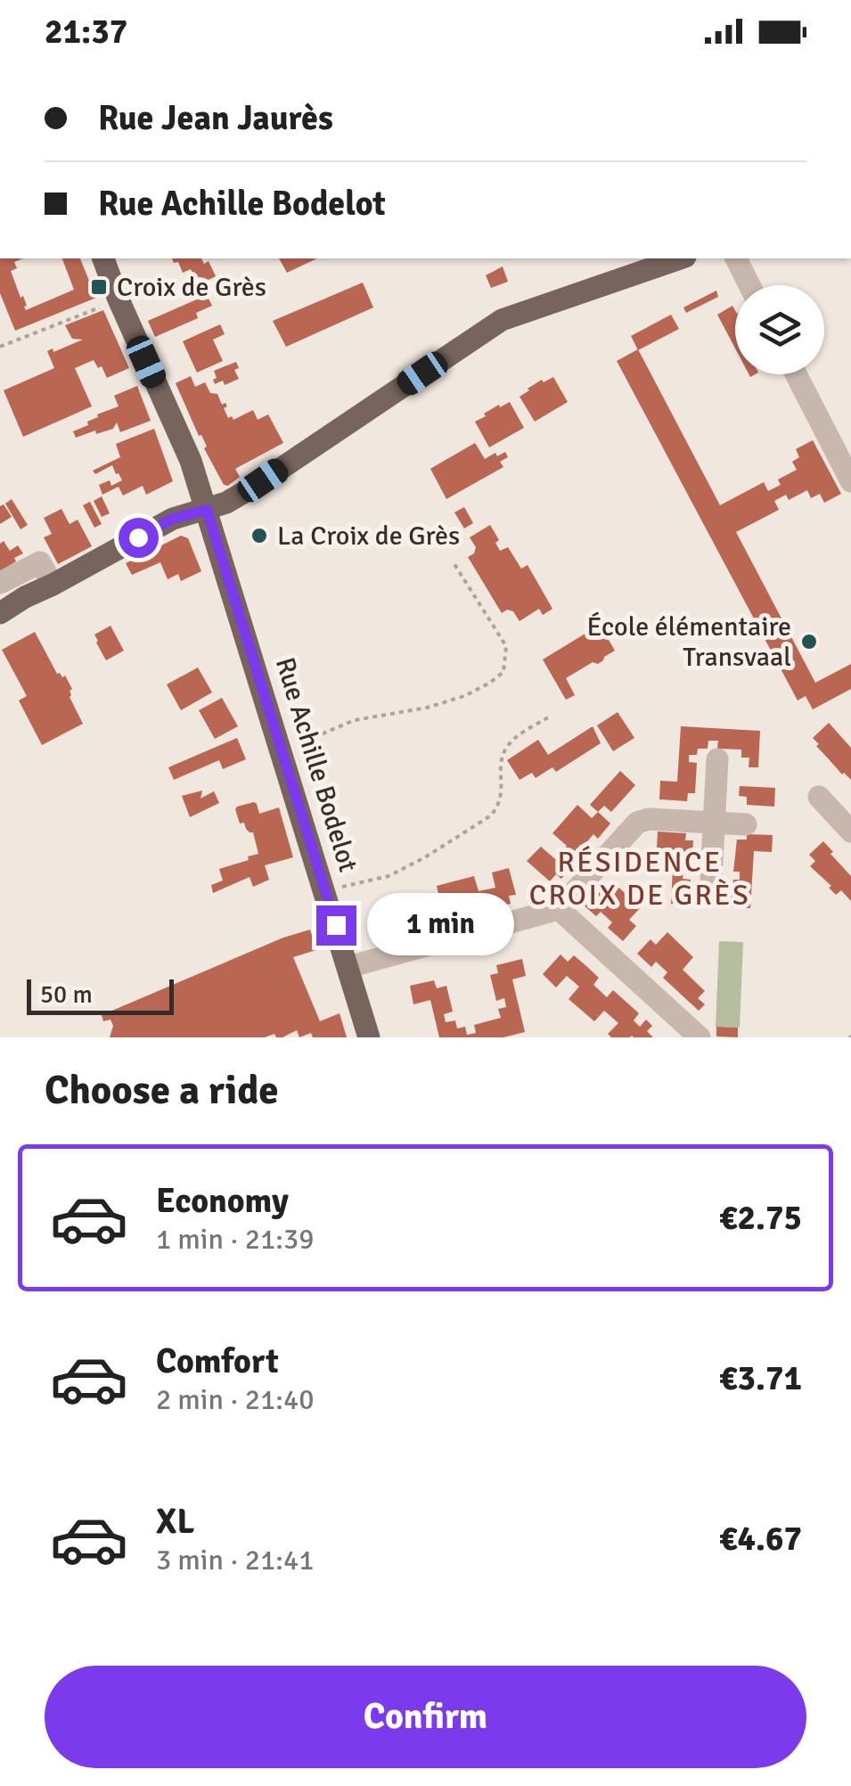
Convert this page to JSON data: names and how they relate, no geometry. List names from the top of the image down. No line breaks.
{"streets":{"main road":["Rue Achille Bodelot"]},"districts":["RÉSIDENCE CROIX DE GRÈS"],"places":{"transit":["Croix de Grès"],"other":["La Croix de Grès","École élémentaire Transvaal"]},"scale_bar":"50 m","page":{"status":"21:37","banner":["Rue Jean Jaurès","Rue Achille Bodelot"],"bubble":"1 min","scale":"50 m","heading":"Choose a ride","list":[{"name":"Economy","note":"1 min · 21:39","value":"€2.75"},{"name":"Comfort","note":"2 min · 21:40","value":"€3.71"},{"name":"XL","note":"3 min · 21:41","value":"€4.67"}],"buttons":"Confirm"}}
